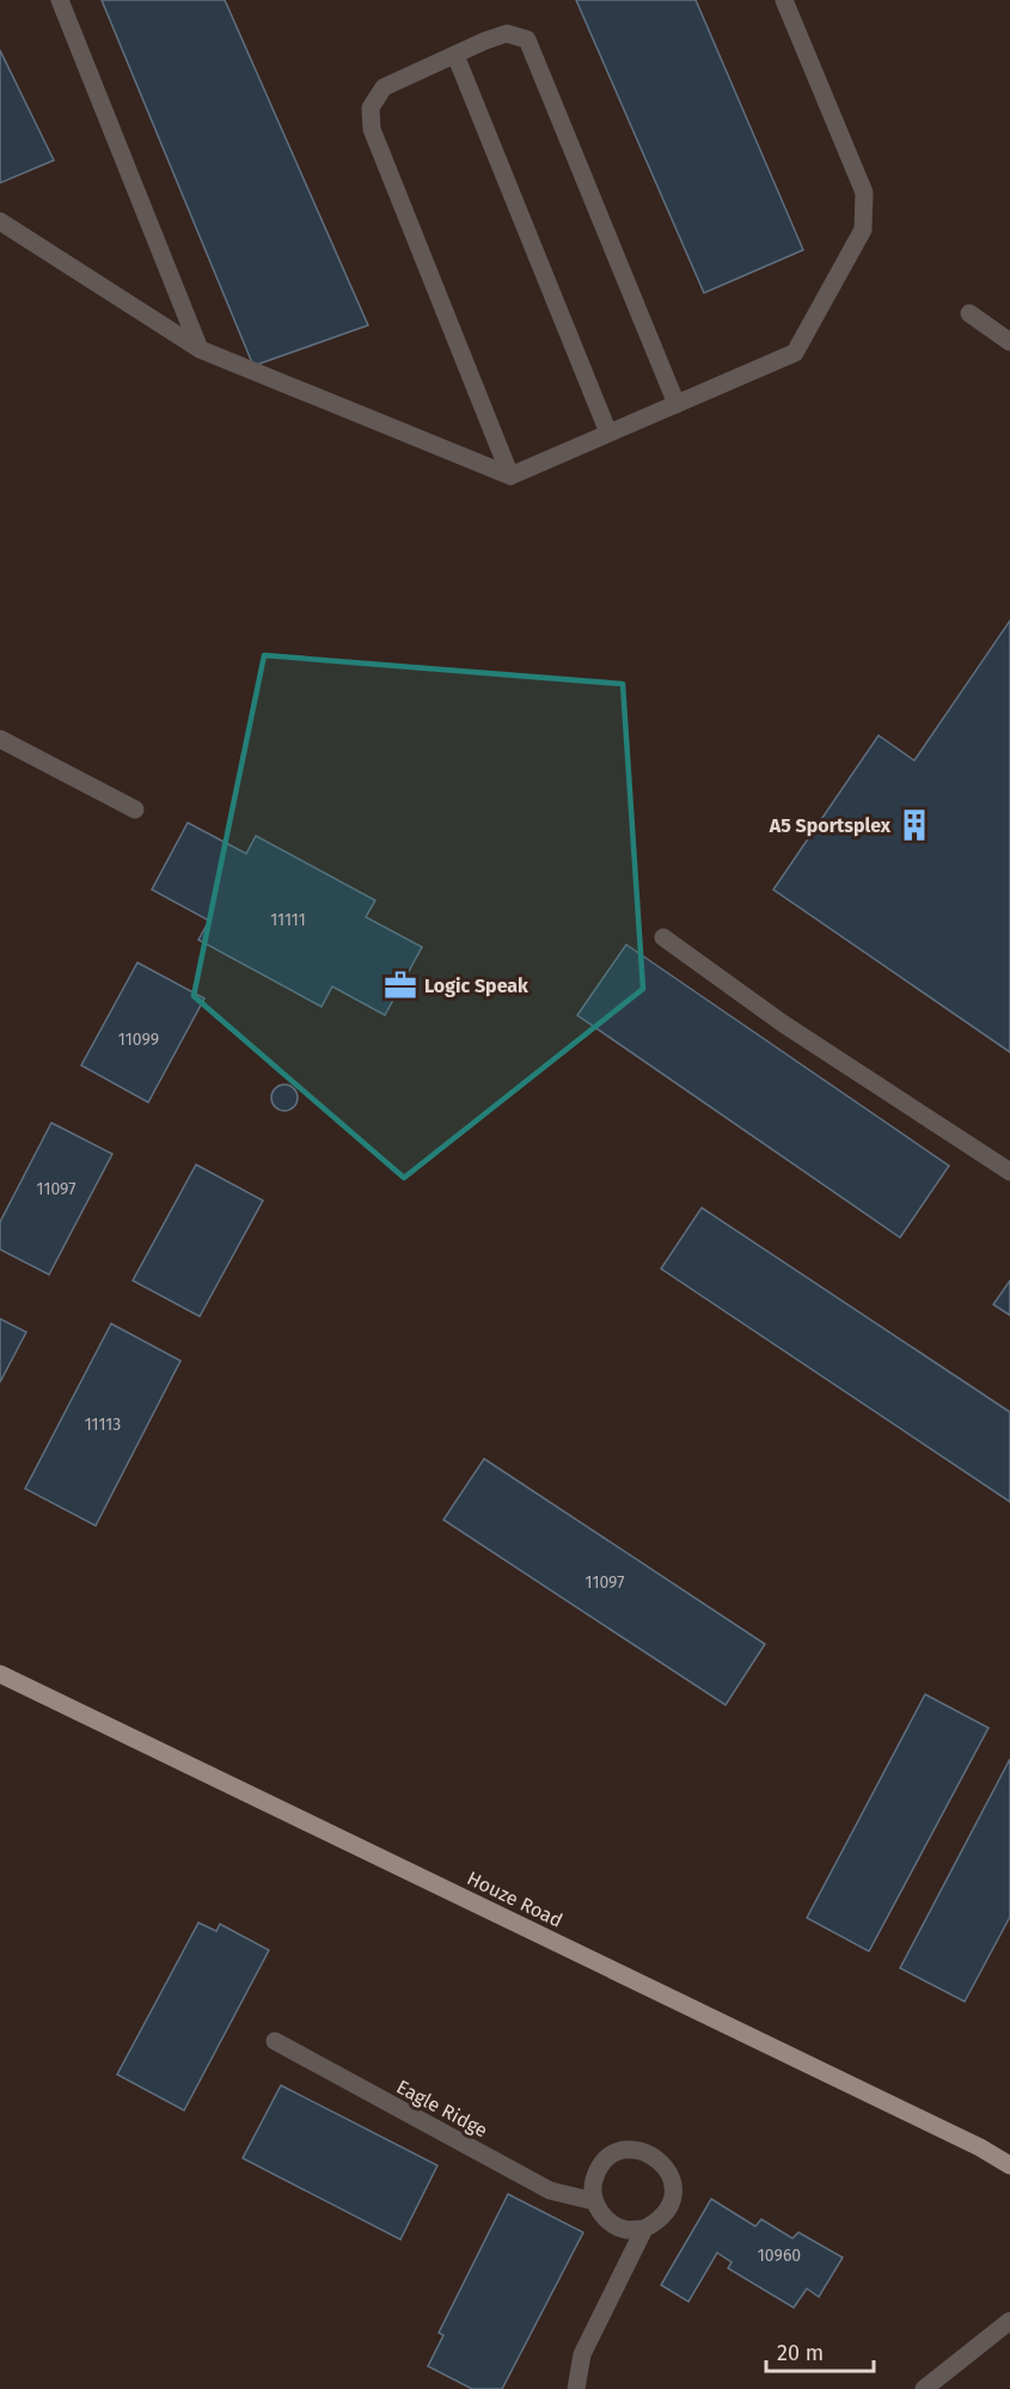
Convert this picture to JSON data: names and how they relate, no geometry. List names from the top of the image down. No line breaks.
{"streets":{"main road":["Houze Road"],"street":["Eagle Ridge"]},"places":{"building":["A5 Sportsplex"],"office":["Logic Speak"]},"house_numbers":["11111","11099","11097","11113","11097","10960"],"scale_bar":"20 m"}
